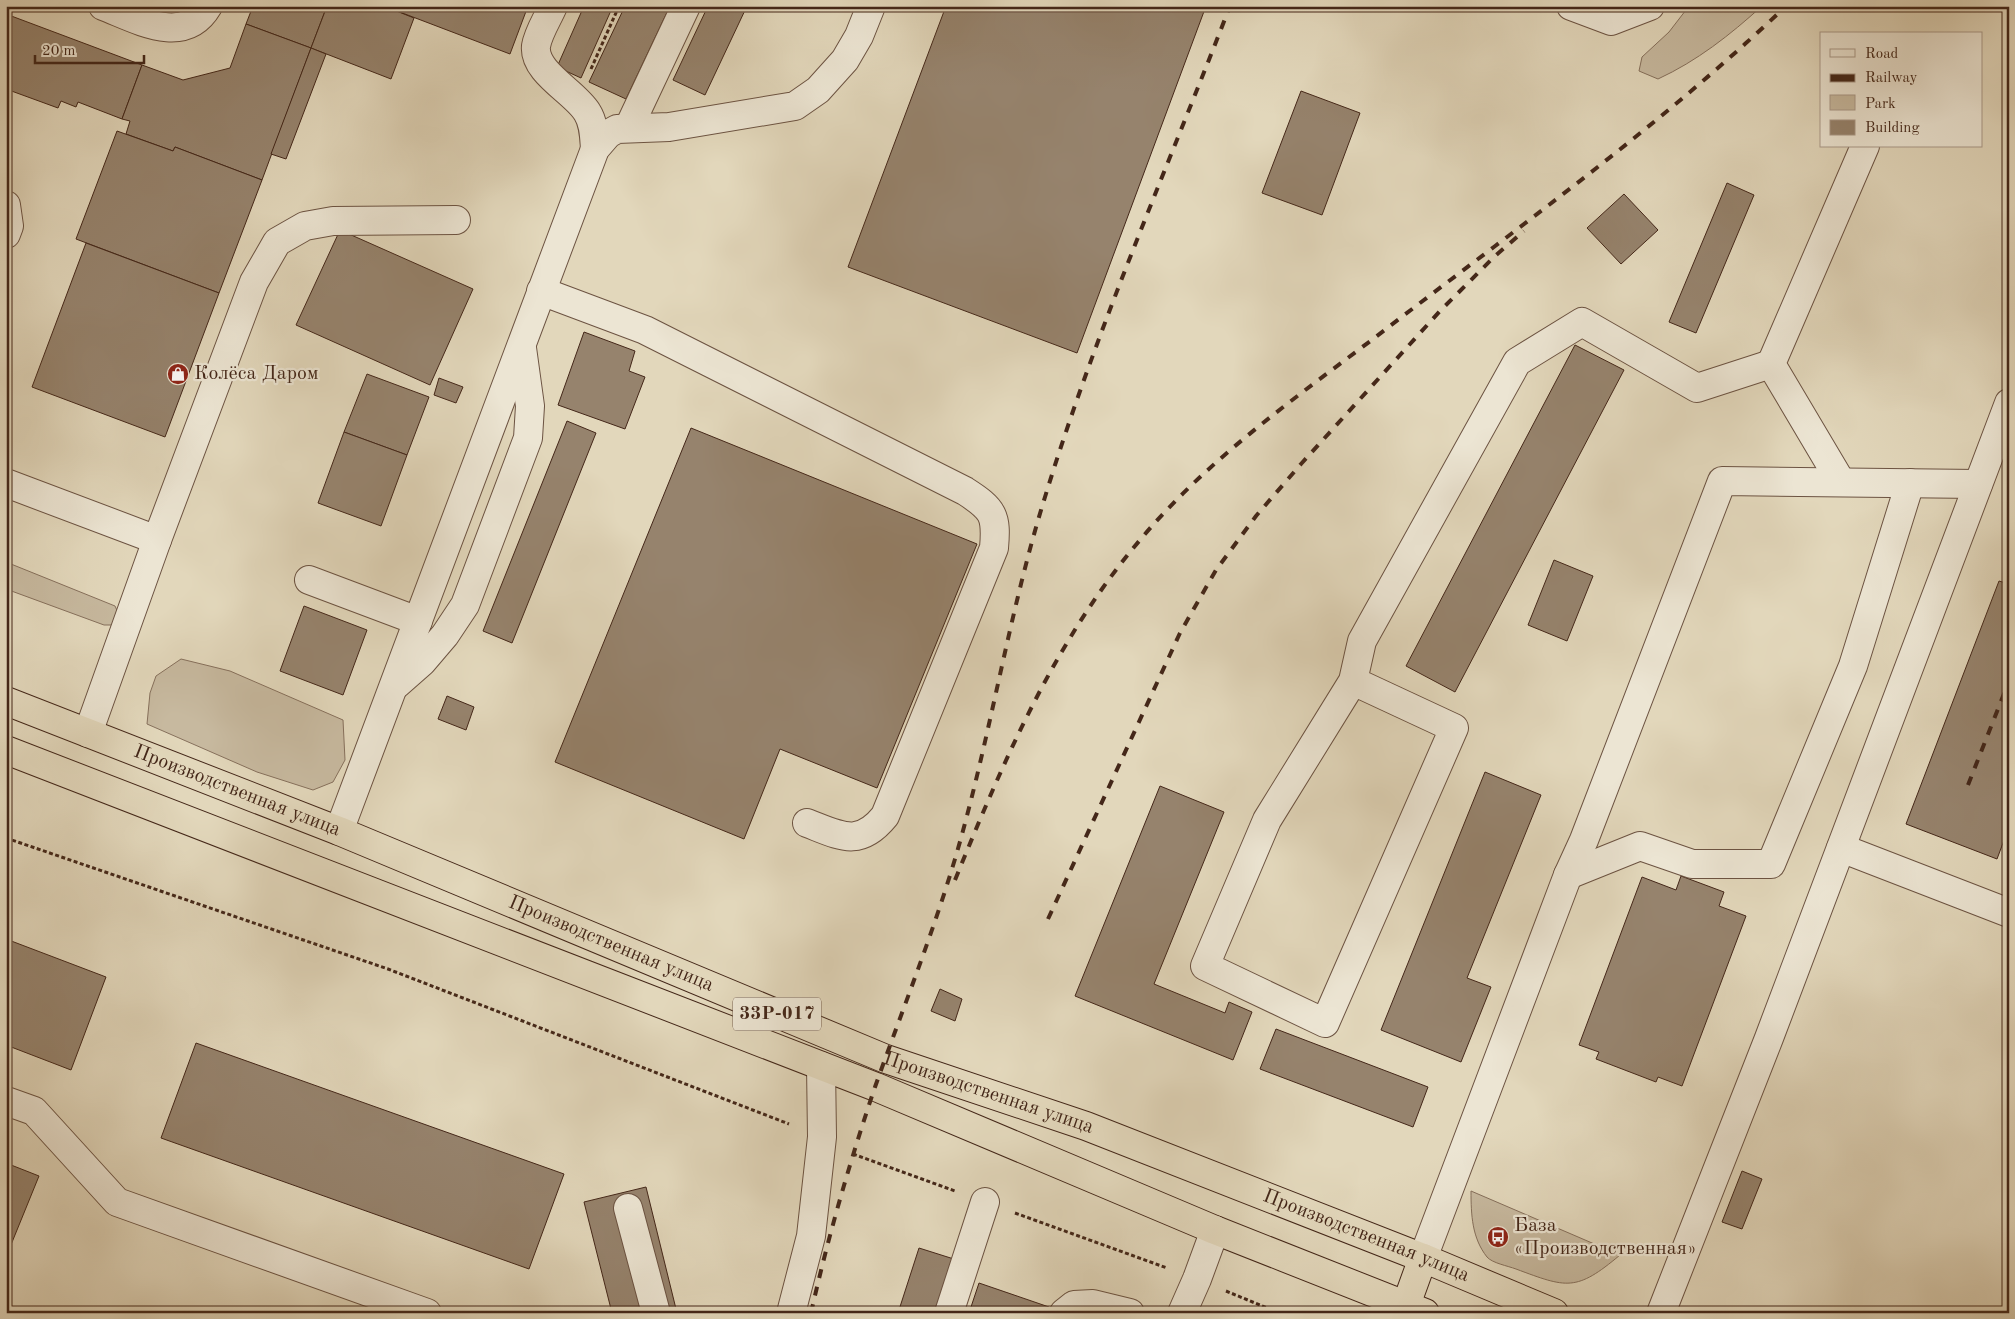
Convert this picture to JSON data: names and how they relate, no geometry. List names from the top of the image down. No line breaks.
{"streets":{"highway":["Производственная улица","33Р-017"]},"places":{"shop":["Колёса Даром"],"bus stop":["База «Производственная»"]},"legend":["Road","Railway","Park","Building"],"scale_bar":"20 m"}
